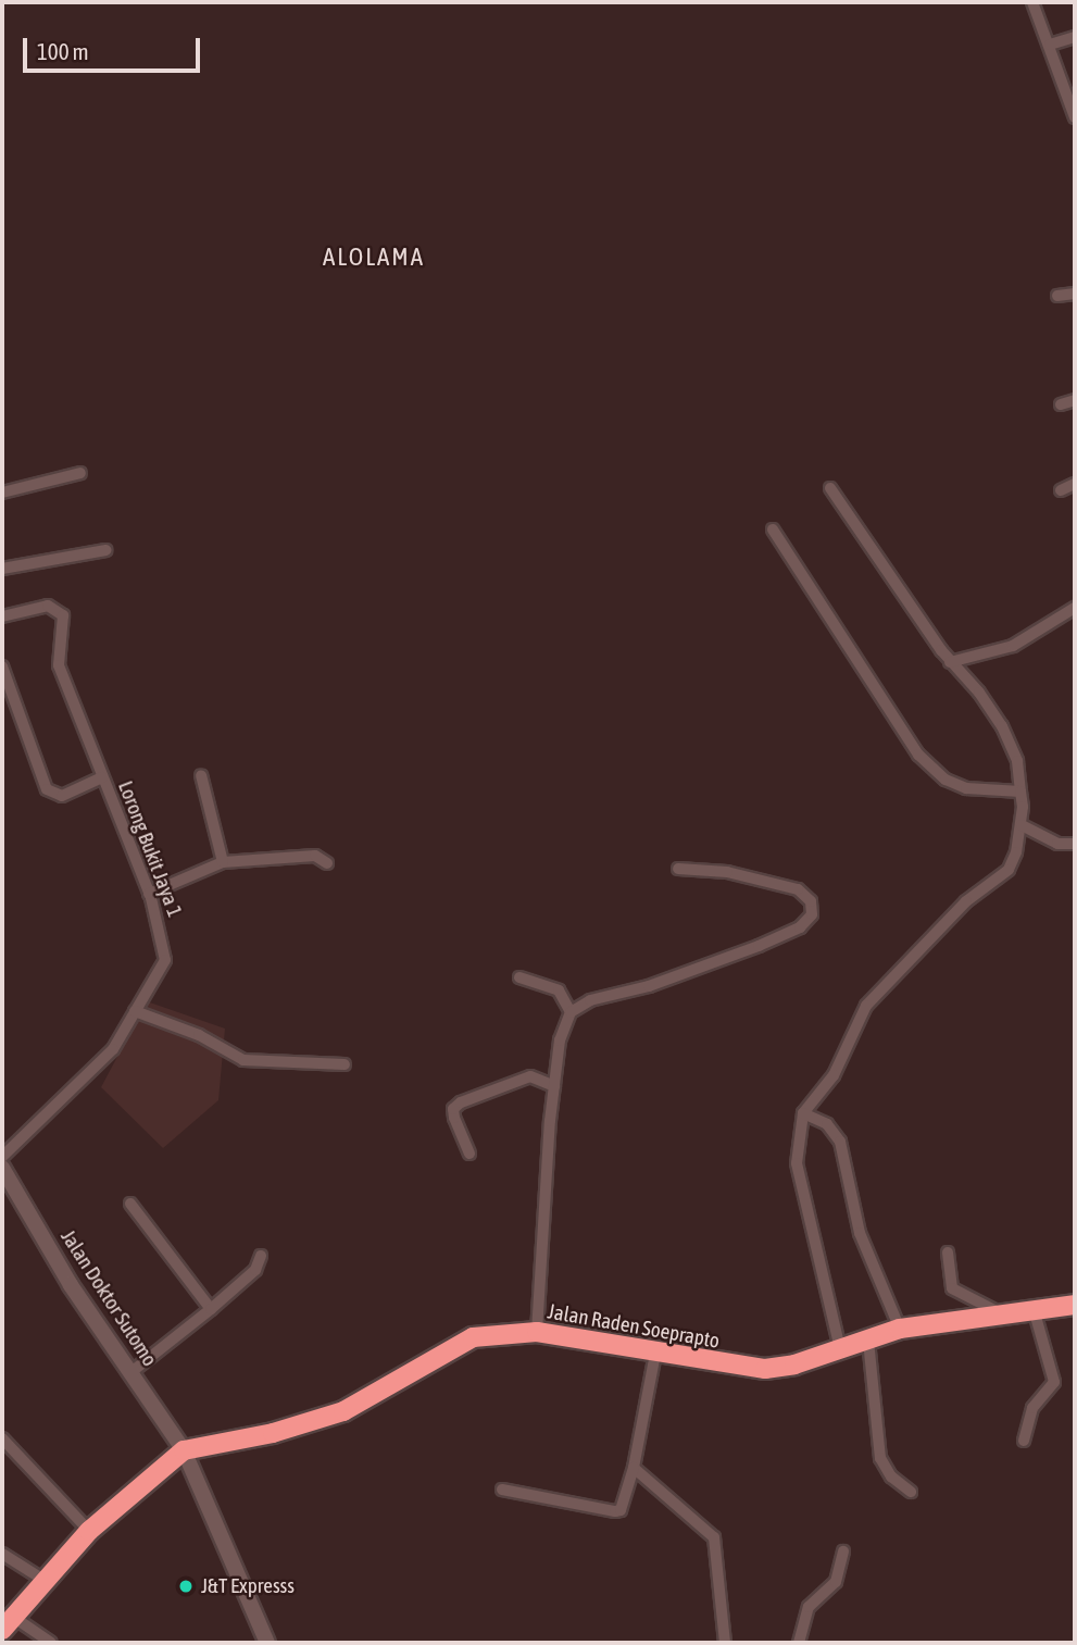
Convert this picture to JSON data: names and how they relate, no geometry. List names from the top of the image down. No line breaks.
{"streets":{"highway":["Jalan Raden Soeprapto"],"street":["Lorong Bukit Jaya 1","Jalan Doktor Sutomo"]},"crossings":[["Jalan Doktor Sutomo","Jalan Raden Soeprapto"]],"districts":["ALOLAMA"],"places":["J&T Expresss"],"scale_bar":"100 m"}
